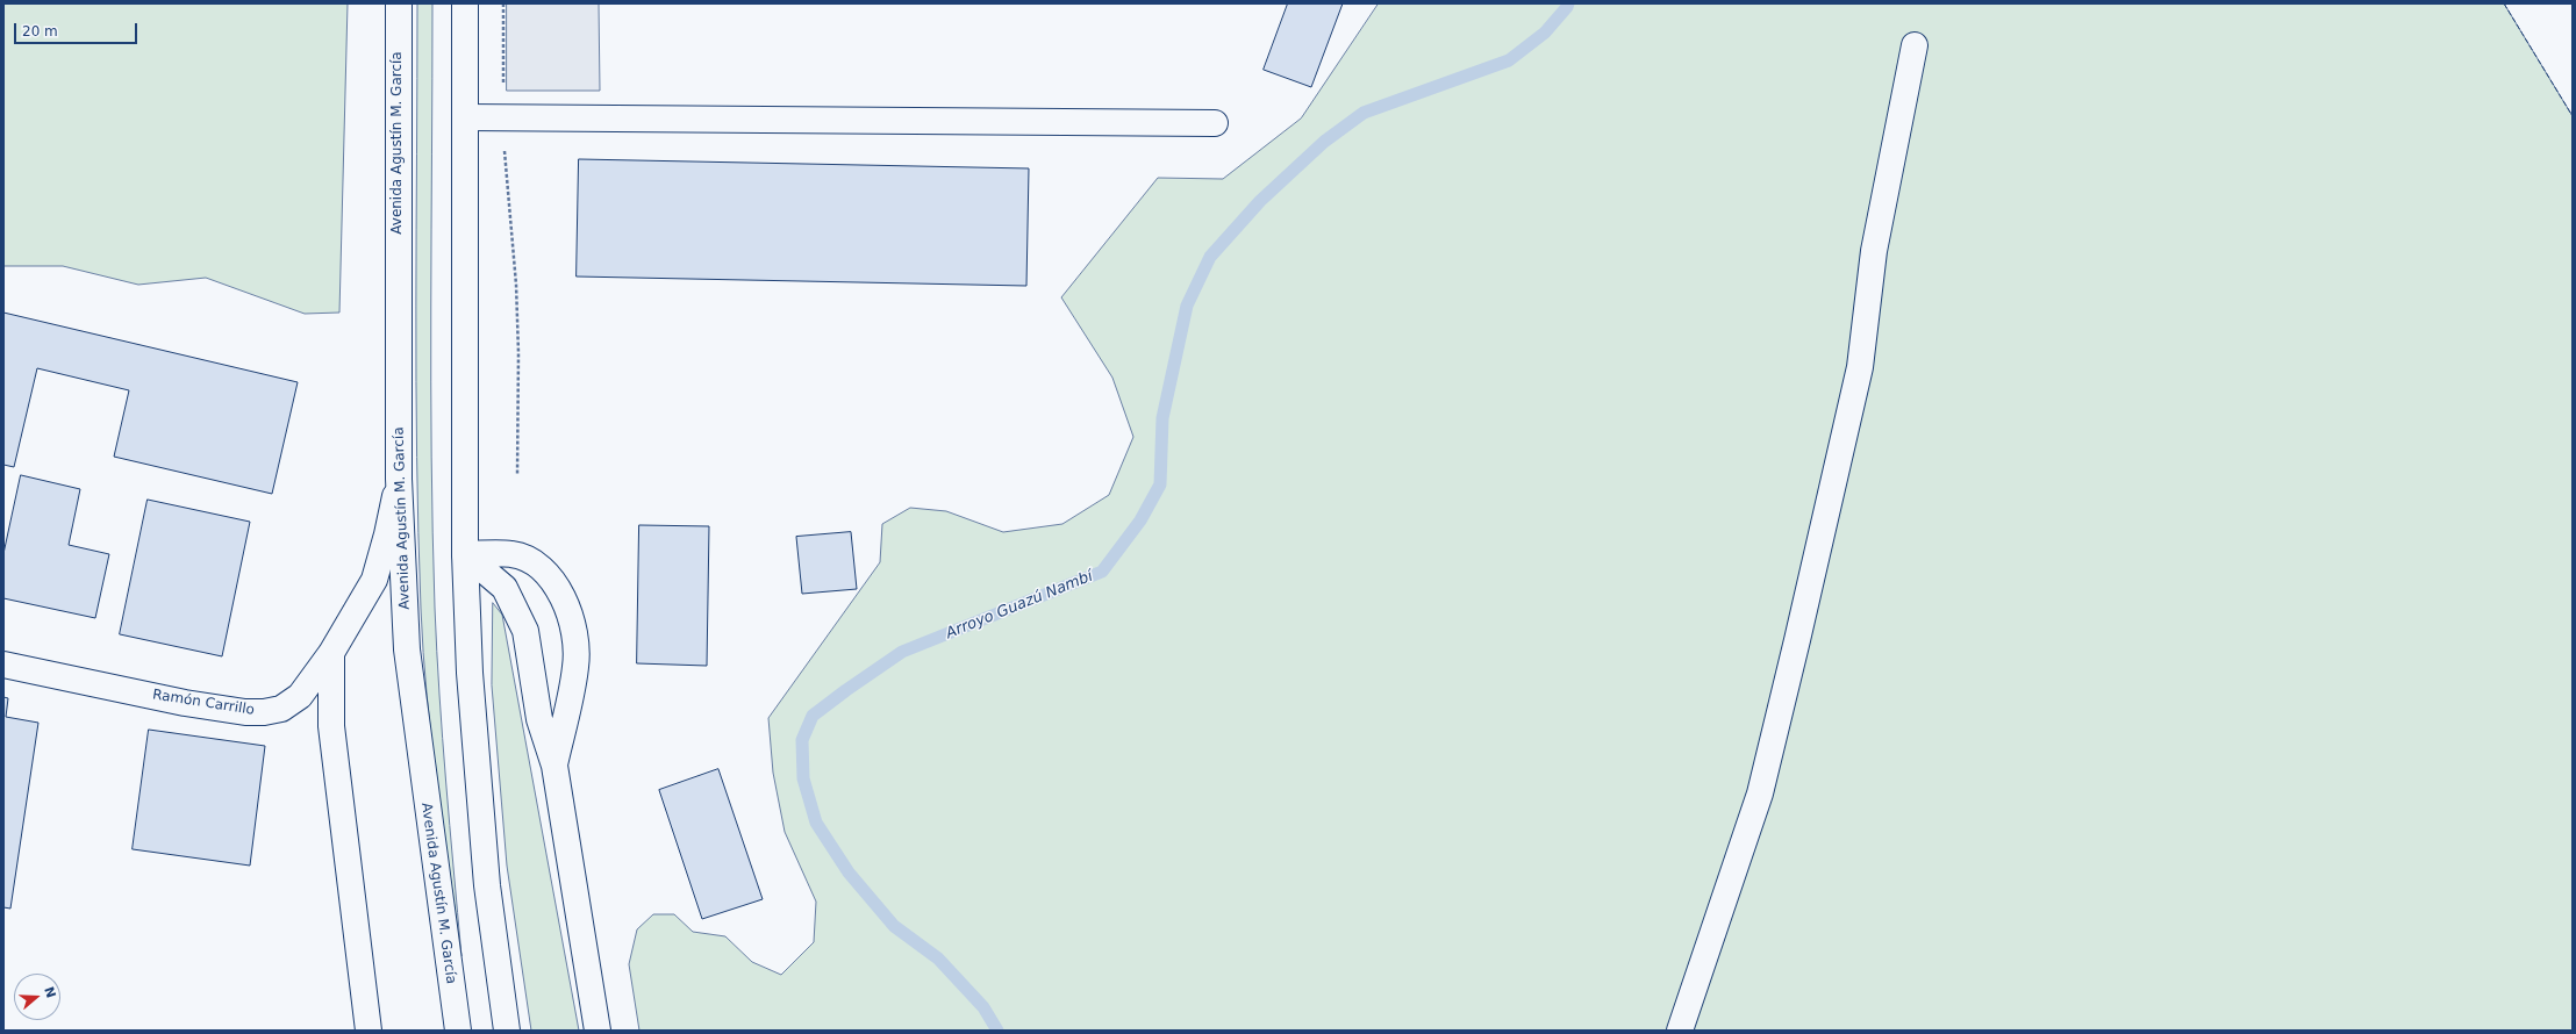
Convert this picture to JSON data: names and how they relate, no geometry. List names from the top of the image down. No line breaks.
{"streets":{"main road":["Avenida Agustín M. García","Ramón Carrillo"]},"crossings":[["Avenida Agustín M. García","Ramón Carrillo"]],"water":["Arroyo Guazú Nambí"],"scale_bar":"20 m","north":"right"}
